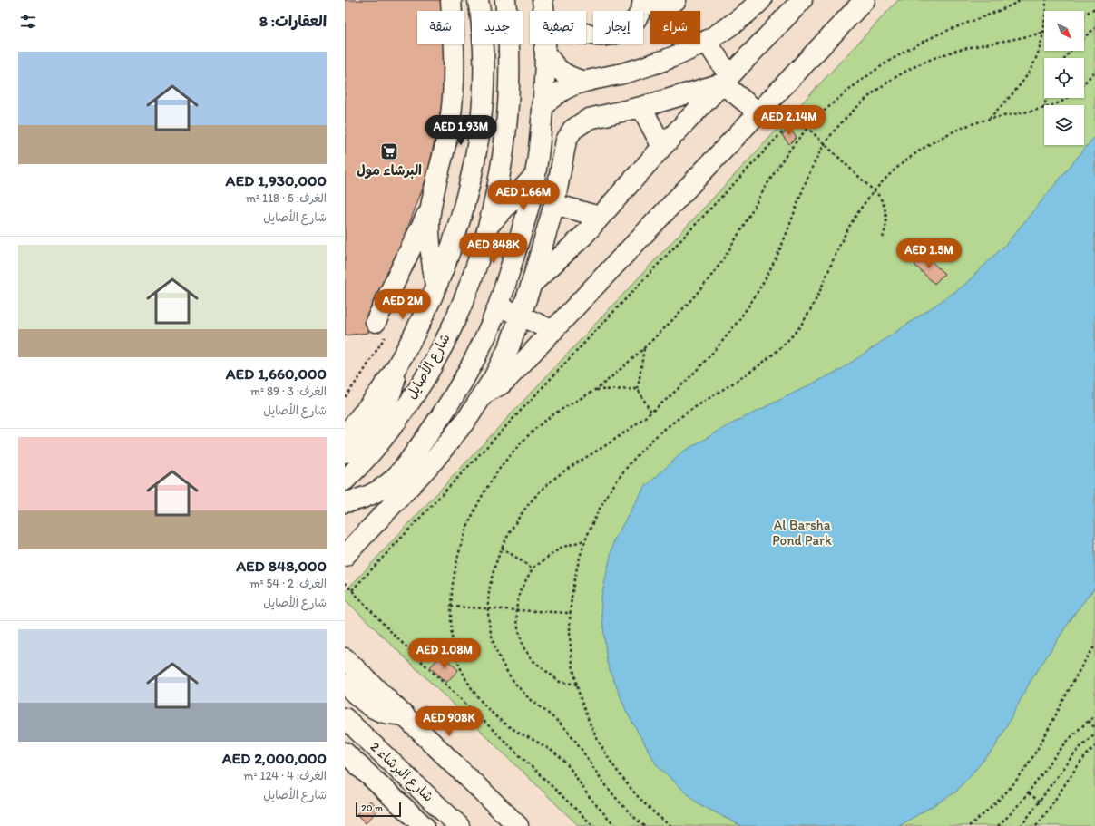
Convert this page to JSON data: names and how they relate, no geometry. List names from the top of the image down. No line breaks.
{"streets":{"street":["شارع الأصايل","شارع البرشاء 2"]},"parks":["Al Barsha Pond Park"],"places":{"supermarket":["البرشاء مول"]},"scale_bar":"20 m","north":"bottom right","page":{"heading":"العقارات: 8","chip":["شراء","إيجار","تصفية","جديد","شقة"],"list":[{"name":"AED 1,930,000","note":"الغرف: 5 · 118 m² · شارع الأصايل"},{"name":"AED 1,660,000","note":"الغرف: 3 · 89 m² · شارع الأصايل"},{"name":"AED 848,000","note":"الغرف: 2 · 54 m² · شارع الأصايل"},{"name":"AED 2,000,000","note":"الغرف: 4 · 124 m² · شارع الأصايل"}],"price":["AED 2.14M","AED 1.93M","AED 1.66M","AED 848K","AED 1.5M","AED 2M","AED 1.08M","AED 908K"],"scale":"20 m"}}
